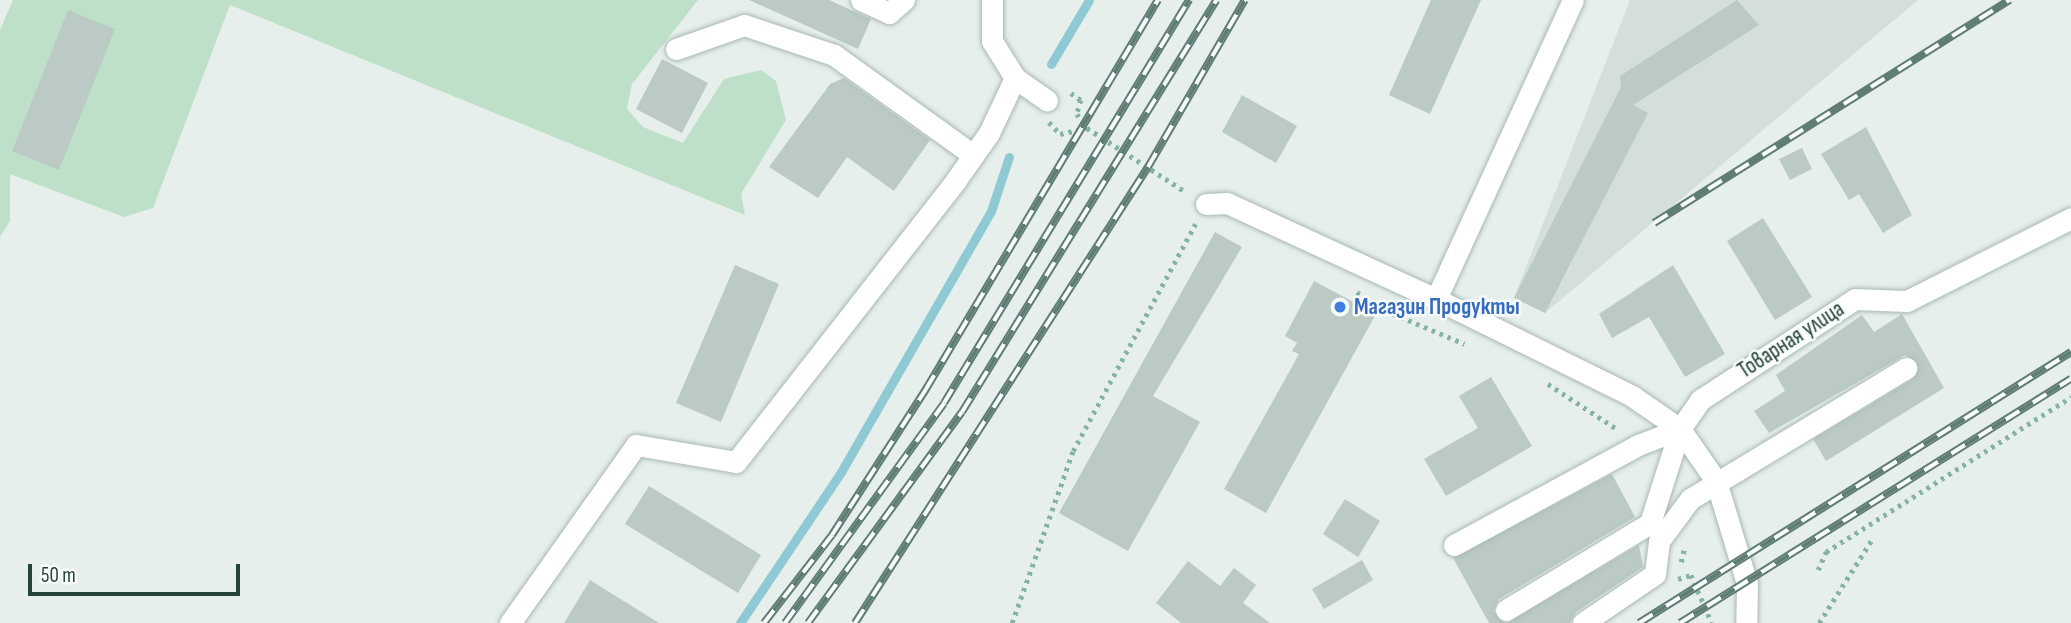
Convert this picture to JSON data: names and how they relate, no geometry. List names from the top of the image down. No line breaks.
{"streets":{"street":["Товарная улица"]},"places":["Магазин Продукты"],"scale_bar":"50 m"}
